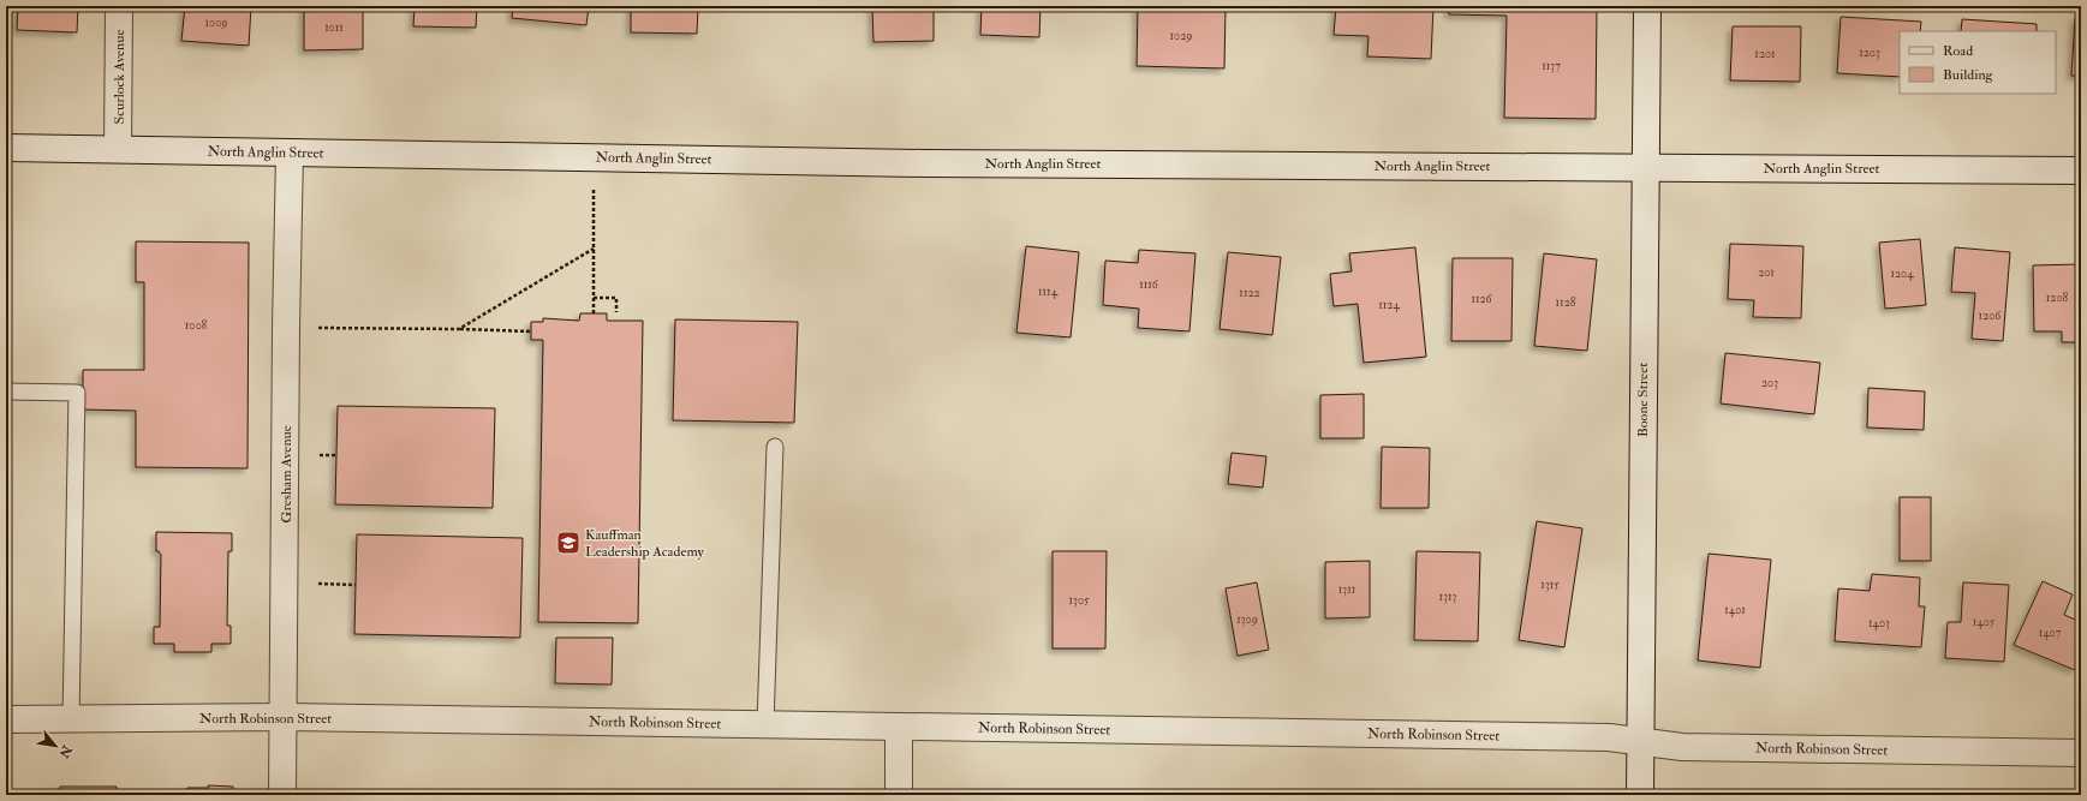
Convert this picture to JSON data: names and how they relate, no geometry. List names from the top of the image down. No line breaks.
{"streets":{"street":["Scurlock Avenue","North Anglin Street","Boone Street","Gresham Avenue","North Robinson Street"]},"crossings":[["Scurlock Avenue","North Anglin Street"],["North Anglin Street","Boone Street"],["North Anglin Street","Gresham Avenue"],["Boone Street","North Robinson Street"],["Gresham Avenue","North Robinson Street"]],"places":{"school or university":["Kauffman Leadership Academy"]},"house_numbers":["1009","1011","1029","1203","1201","1137","201","1204","1116","1114","1122","1208","1126","1128","1124","1206","1008","203","1315","1311","1313","1305","1401","1309","1405","1403","1407"],"legend":["Road","Building"],"north":"bottom right"}
